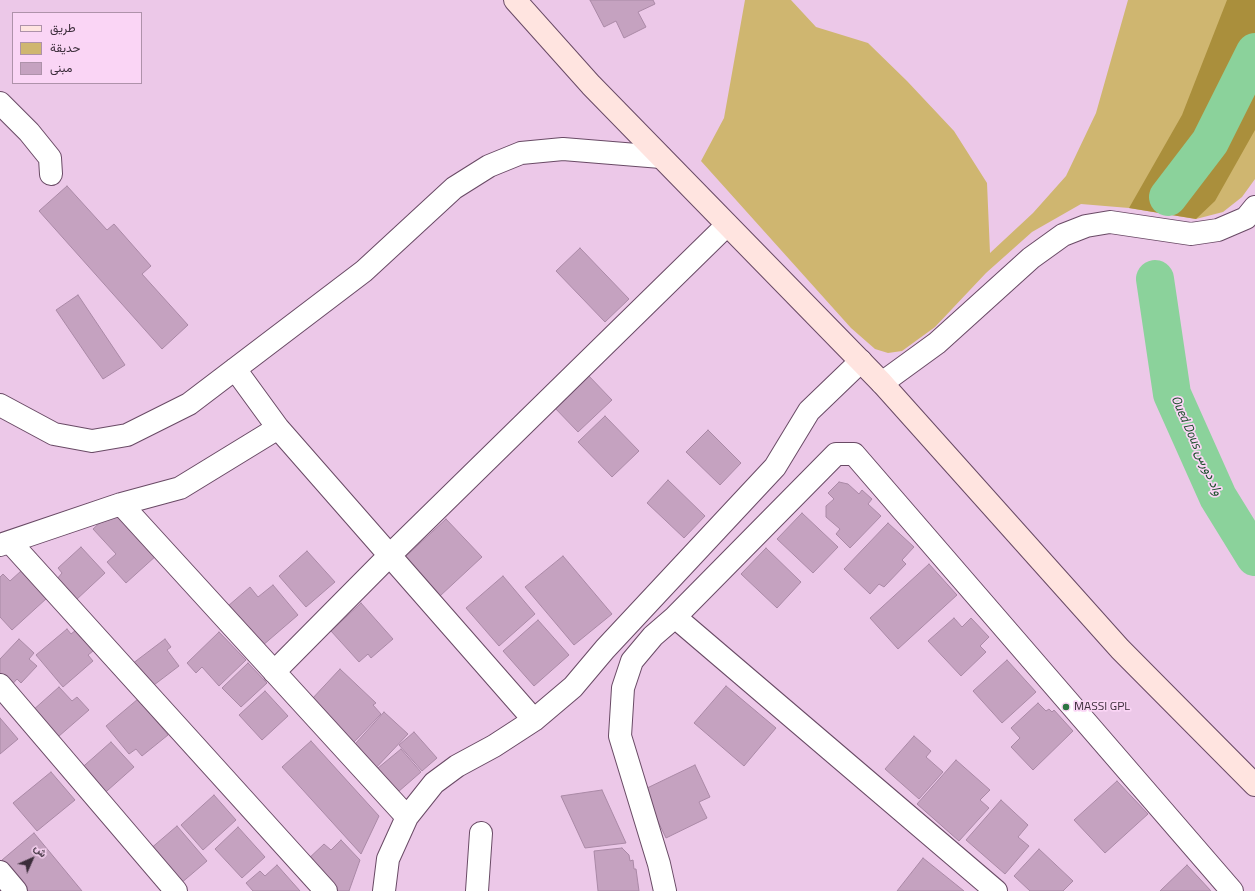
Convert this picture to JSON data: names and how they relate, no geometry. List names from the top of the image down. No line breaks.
{"water":["Oued Dous واد دورس"],"places":["MASSI GPL"],"legend":["طريق","حديقة","مبنى"],"north":"top right"}
